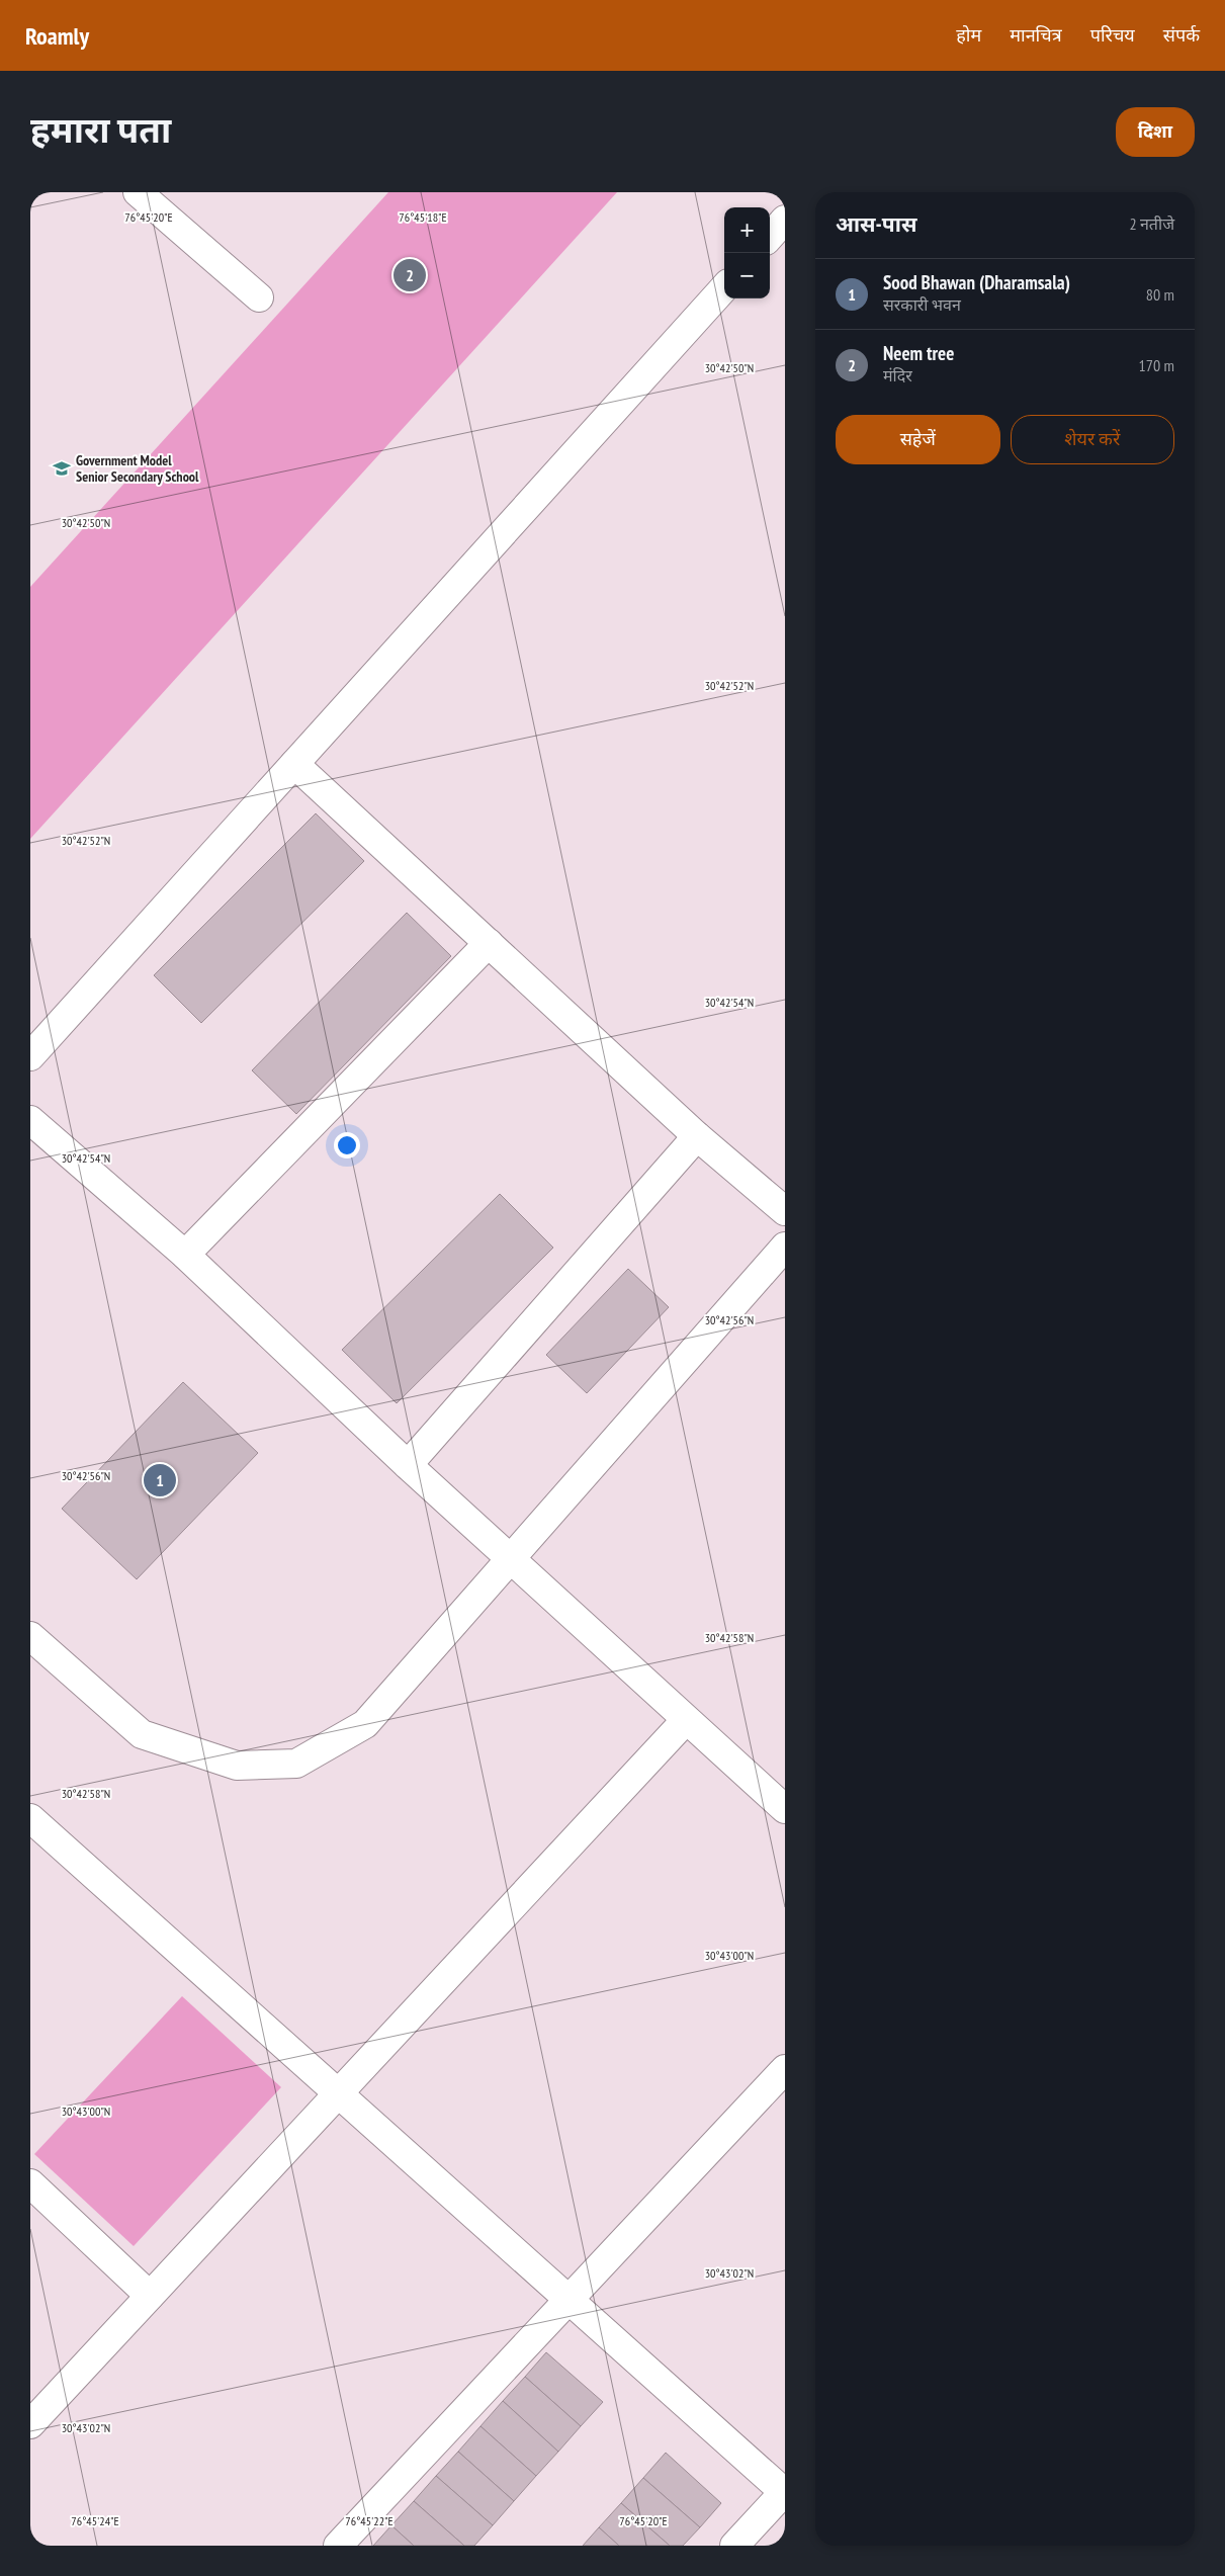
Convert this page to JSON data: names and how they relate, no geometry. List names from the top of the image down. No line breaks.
{"places":{"school or university":["Government Model Senior Secondary School"]},"page":{"header":"Roamly","nav":["होम","मानचित्र","परिचय","संपर्क"],"title":"हमारा पता","buttons":["दिशा",["सहेजें","शेयर करें"]],"heading":["आस-पास","2 नतीजे"],"map_buttons":["+","−"],"pins":["2","1"],"list":[{"mark":"1","name":"Sood Bhawan (Dharamsala)","note":"सरकारी भवन","value":"80 m"},{"mark":"2","name":"Neem tree","note":"मंदिर","value":"170 m"}]},"coordinates":["76°45'20\"E","76°45'18\"E","30°42'50\"N","30°42'52\"N","30°42'54\"N","30°42'56\"N","30°42'58\"N","30°43'00\"N","30°43'02\"N","76°45'24\"E","76°45'22\"E"]}
